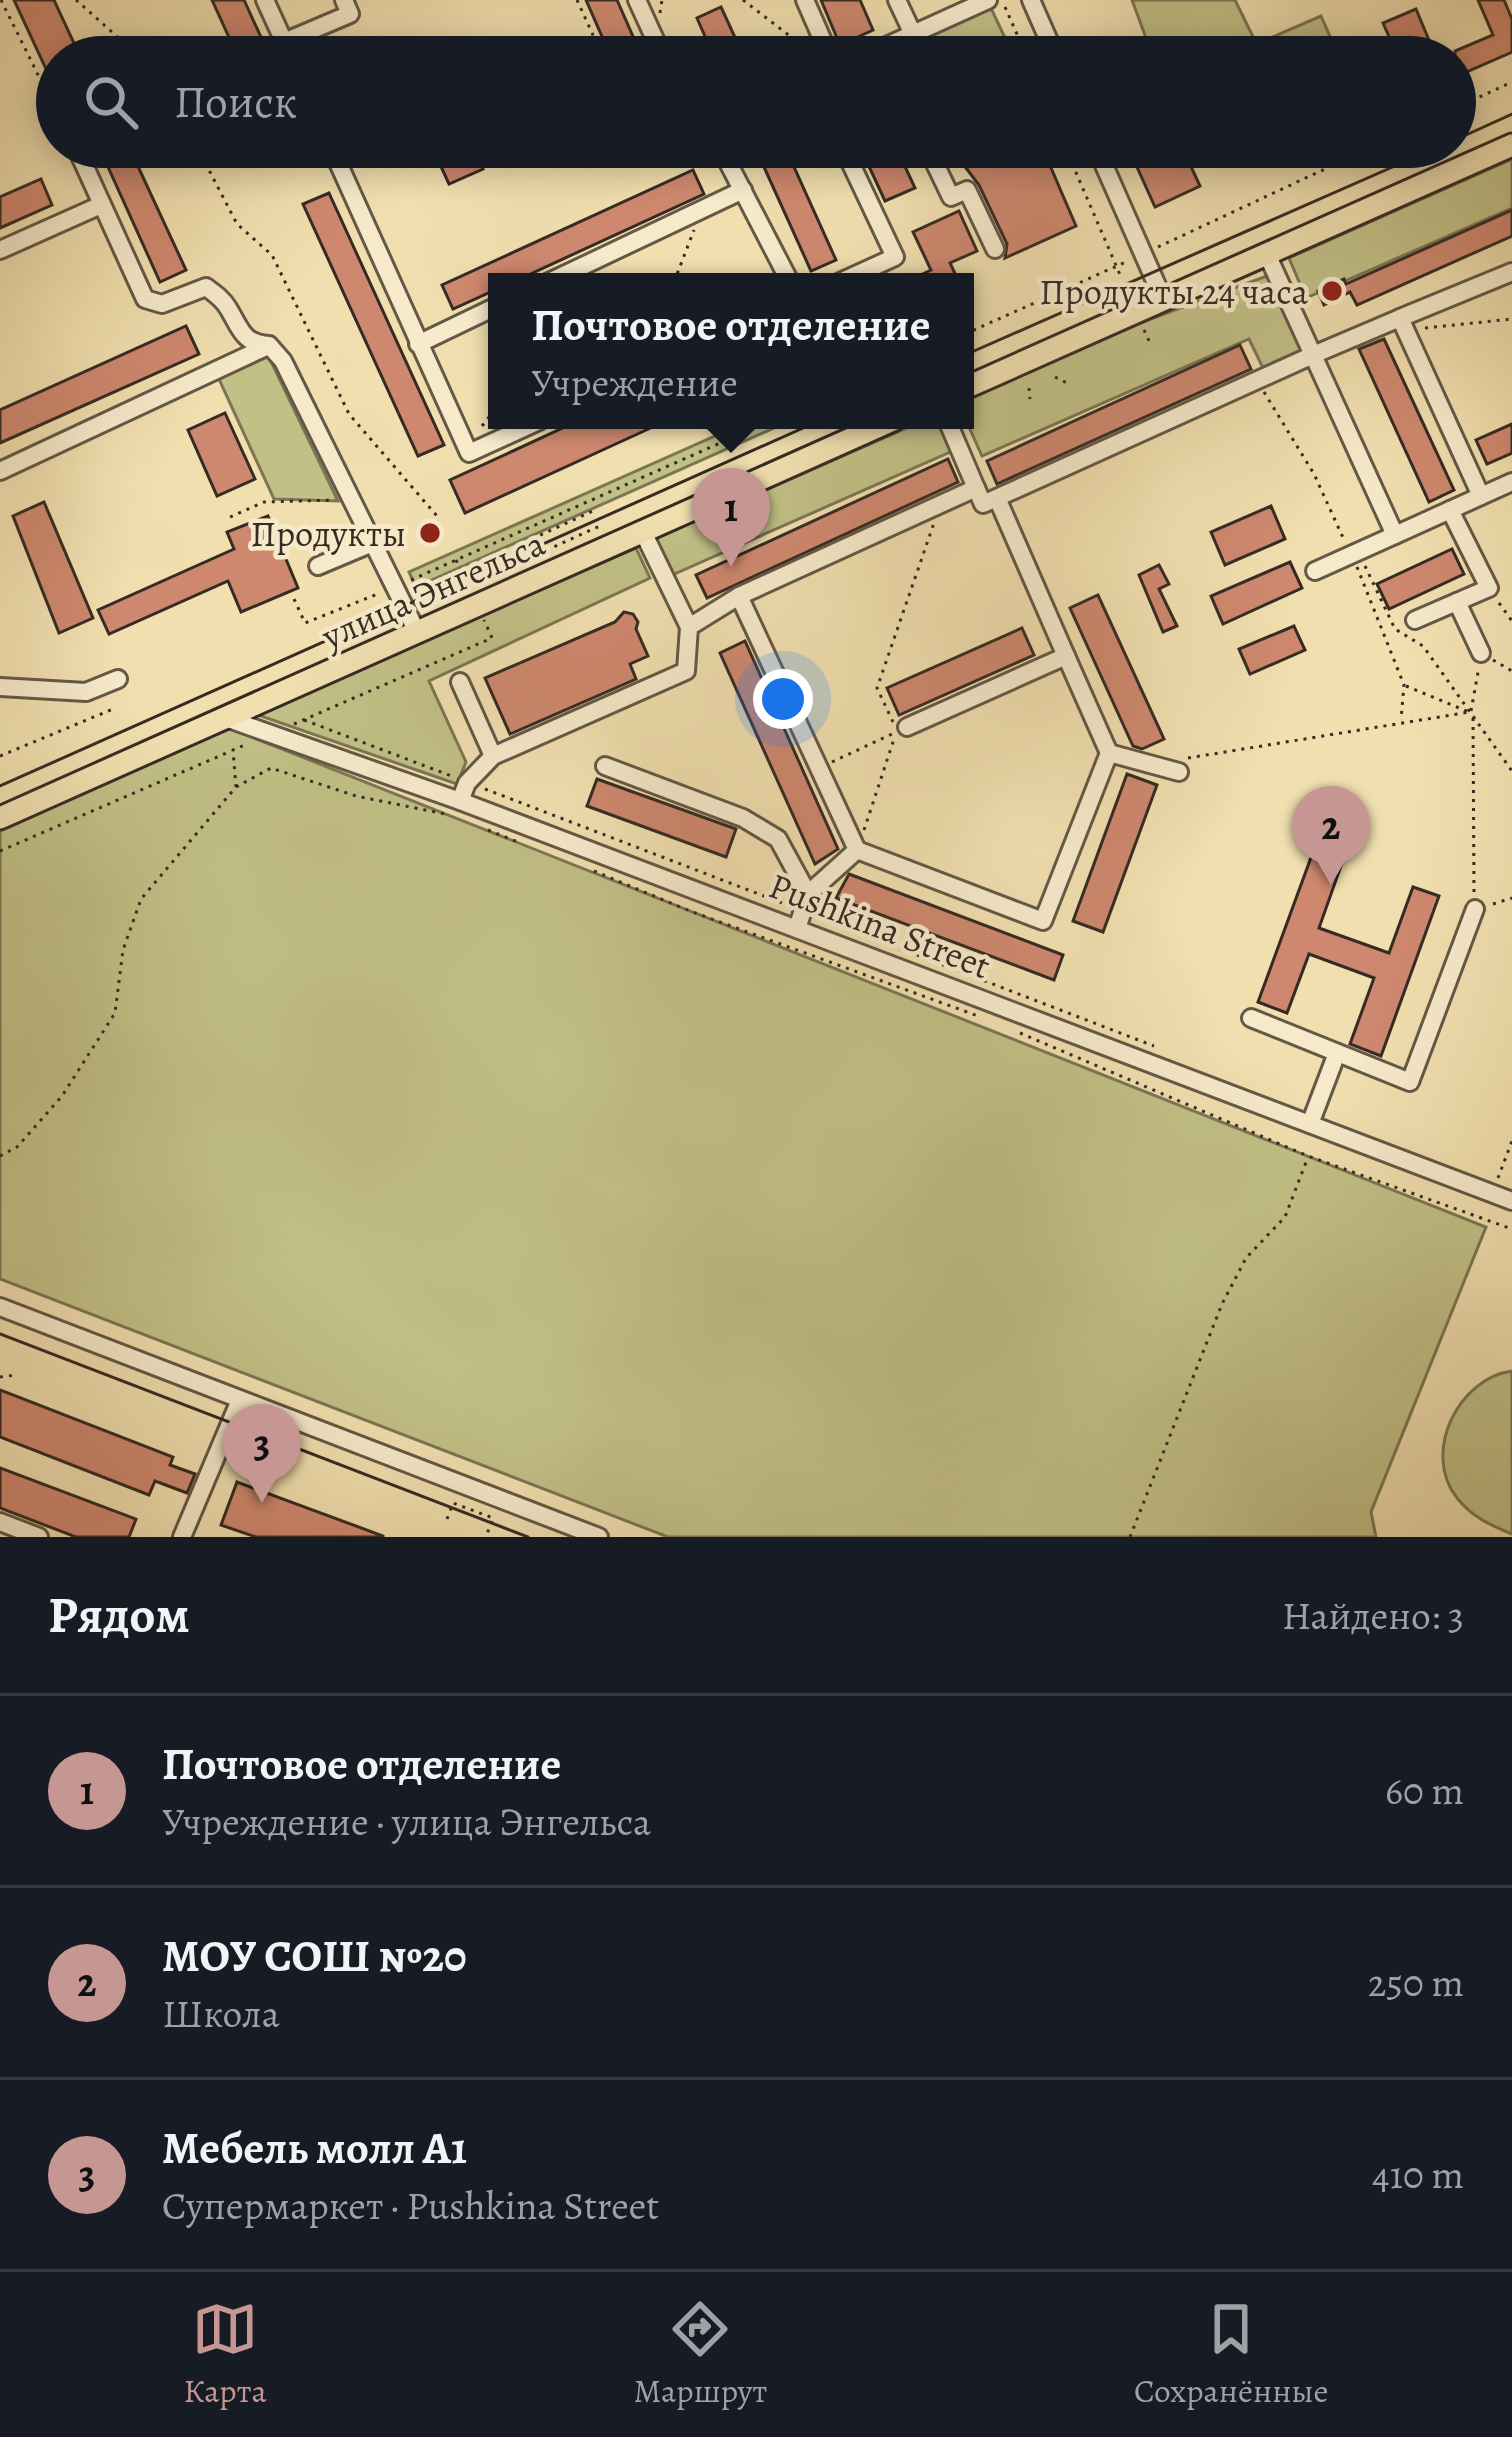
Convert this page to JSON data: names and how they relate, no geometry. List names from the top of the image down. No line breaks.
{"streets":{"main road":["улица Энгельса"],"street":["Pushkina Street"]},"crossings":[["улица Энгельса","Pushkina Street"]],"places":["Продукты 24 часа","Продукты"],"page":{"search":"Поиск","popup":["Почтовое отделение","Учреждение"],"pins":["1","2","3"],"heading":["Рядом","Найдено: 3"],"list":[{"mark":"1","name":"Почтовое отделение","note":"Учреждение · улица Энгельса","value":"60 m"},{"mark":"2","name":"МОУ СОШ №20","note":"Школа","value":"250 m"},{"mark":"3","name":"Мебель молл А1","note":"Супермаркет · Pushkina Street","value":"410 m"}],"nav":["Карта","Маршрут","Сохранённые"]}}
